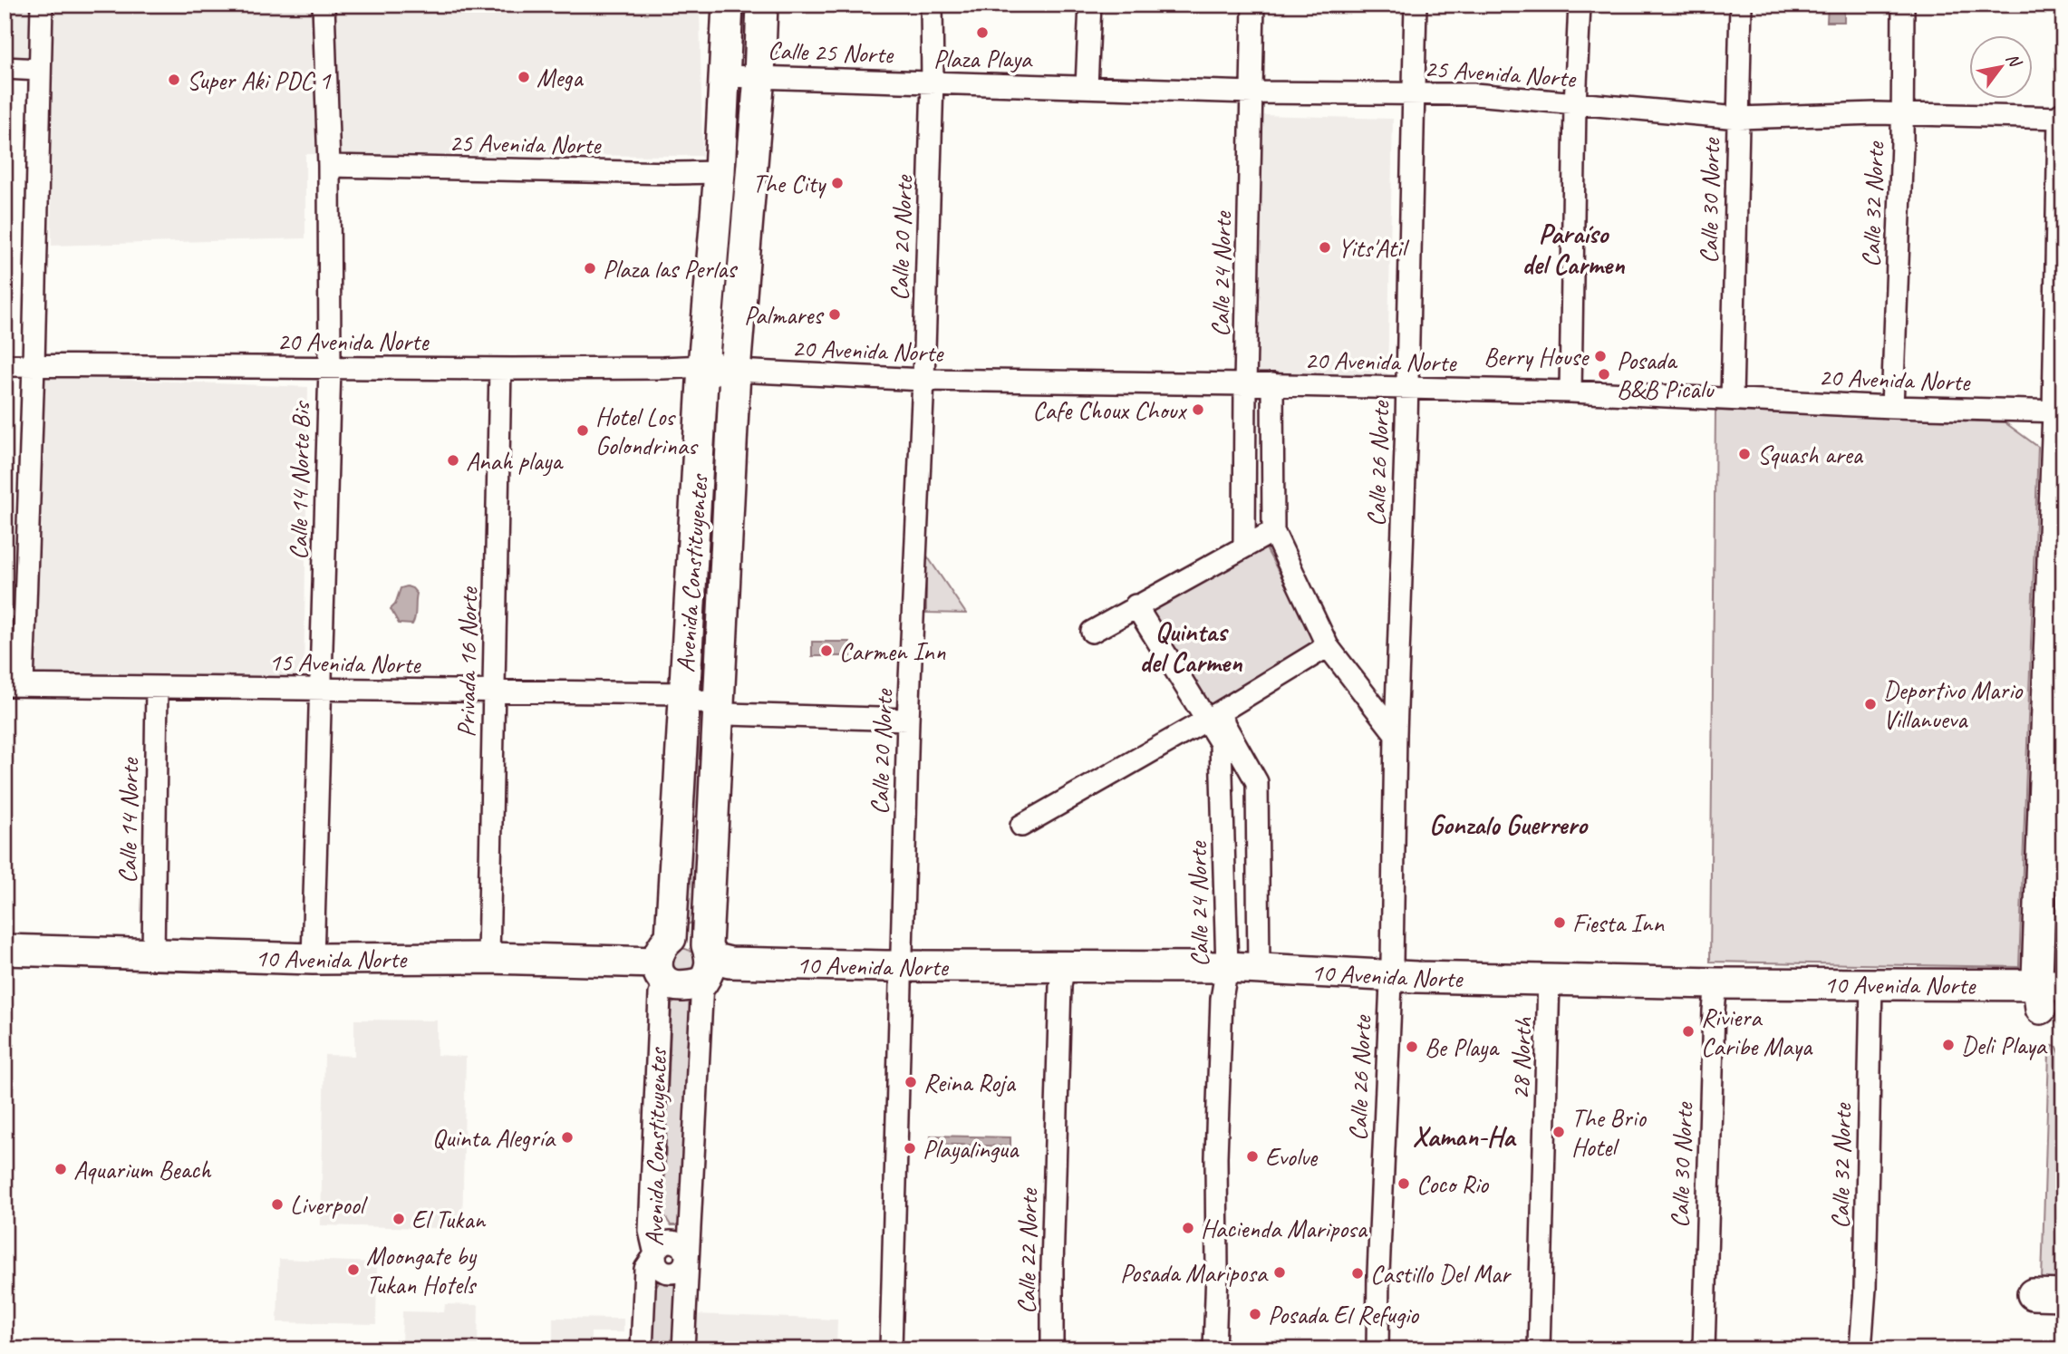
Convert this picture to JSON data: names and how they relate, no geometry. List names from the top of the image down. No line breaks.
{"streets":{"main road":["Avenida Constituyentes","10 Avenida Norte"],"street":["Calle 25 Norte","25 Avenida Norte","Calle 30 Norte","Calle 32 Norte","Calle 20 Norte","Calle 24 Norte","20 Avenida Norte","Calle 26 Norte","Calle 14 Norte Bis","15 Avenida Norte","Privada 16 Norte","Calle 14 Norte","Calle 22 Norte"]},"crossings":[["Calle 25 Norte","25 Avenida Norte"],["Calle 25 Norte","Calle 20 Norte"],["Calle 25 Norte","Avenida Constituyentes"],["25 Avenida Norte","Calle 30 Norte"],["25 Avenida Norte","Calle 32 Norte"],["25 Avenida Norte","Calle 20 Norte"],["25 Avenida Norte","Calle 24 Norte"],["25 Avenida Norte","Calle 26 Norte"],["25 Avenida Norte","Calle 14 Norte Bis"],["25 Avenida Norte","Avenida Constituyentes"],["Calle 30 Norte","20 Avenida Norte"],["Calle 30 Norte","10 Avenida Norte"],["Calle 32 Norte","20 Avenida Norte"],["Calle 32 Norte","10 Avenida Norte"],["Calle 20 Norte","20 Avenida Norte"],["Calle 20 Norte","10 Avenida Norte"],["Calle 24 Norte","20 Avenida Norte"],["Calle 24 Norte","10 Avenida Norte"],["20 Avenida Norte","Calle 26 Norte"],["20 Avenida Norte","Calle 14 Norte Bis"],["20 Avenida Norte","Avenida Constituyentes"],["20 Avenida Norte","Privada 16 Norte"],["Calle 26 Norte","10 Avenida Norte"],["Calle 14 Norte Bis","15 Avenida Norte"],["Calle 14 Norte Bis","10 Avenida Norte"],["Avenida Constituyentes","15 Avenida Norte"],["Avenida Constituyentes","10 Avenida Norte"],["15 Avenida Norte","Privada 16 Norte"],["15 Avenida Norte","Calle 14 Norte"],["Privada 16 Norte","10 Avenida Norte"],["Calle 14 Norte","10 Avenida Norte"],["10 Avenida Norte","Calle 22 Norte"]],"districts":["Paraíso del Carmen","Quintas del Carmen","Gonzalo Guerrero","Xaman-Ha"],"places":["Plaza Playa","Mega","Super Aki PDC 1","The City","Yits'Atil","Plaza las Perlas","Palmares","Berry House","Posada B&B Picalu","Cafe Choux Choux","Hotel Los Golondrinas","Squash area","Anah playa","Carmen Inn","Deportivo Mario Villanueva","Fiesta Inn","Riviera Caribe Maya","Deli Playa","Be Playa","Reina Roja","The Brio Hotel","Quinta Alegría","Playalingua","Evolve","Aquarium Beach","Coco Rio","Liverpool","El Tukan","Hacienda Mariposa","Moongate by Tukan Hotels","Posada Mariposa","Castillo Del Mar","Posada El Refugio"],"north":"top right"}
